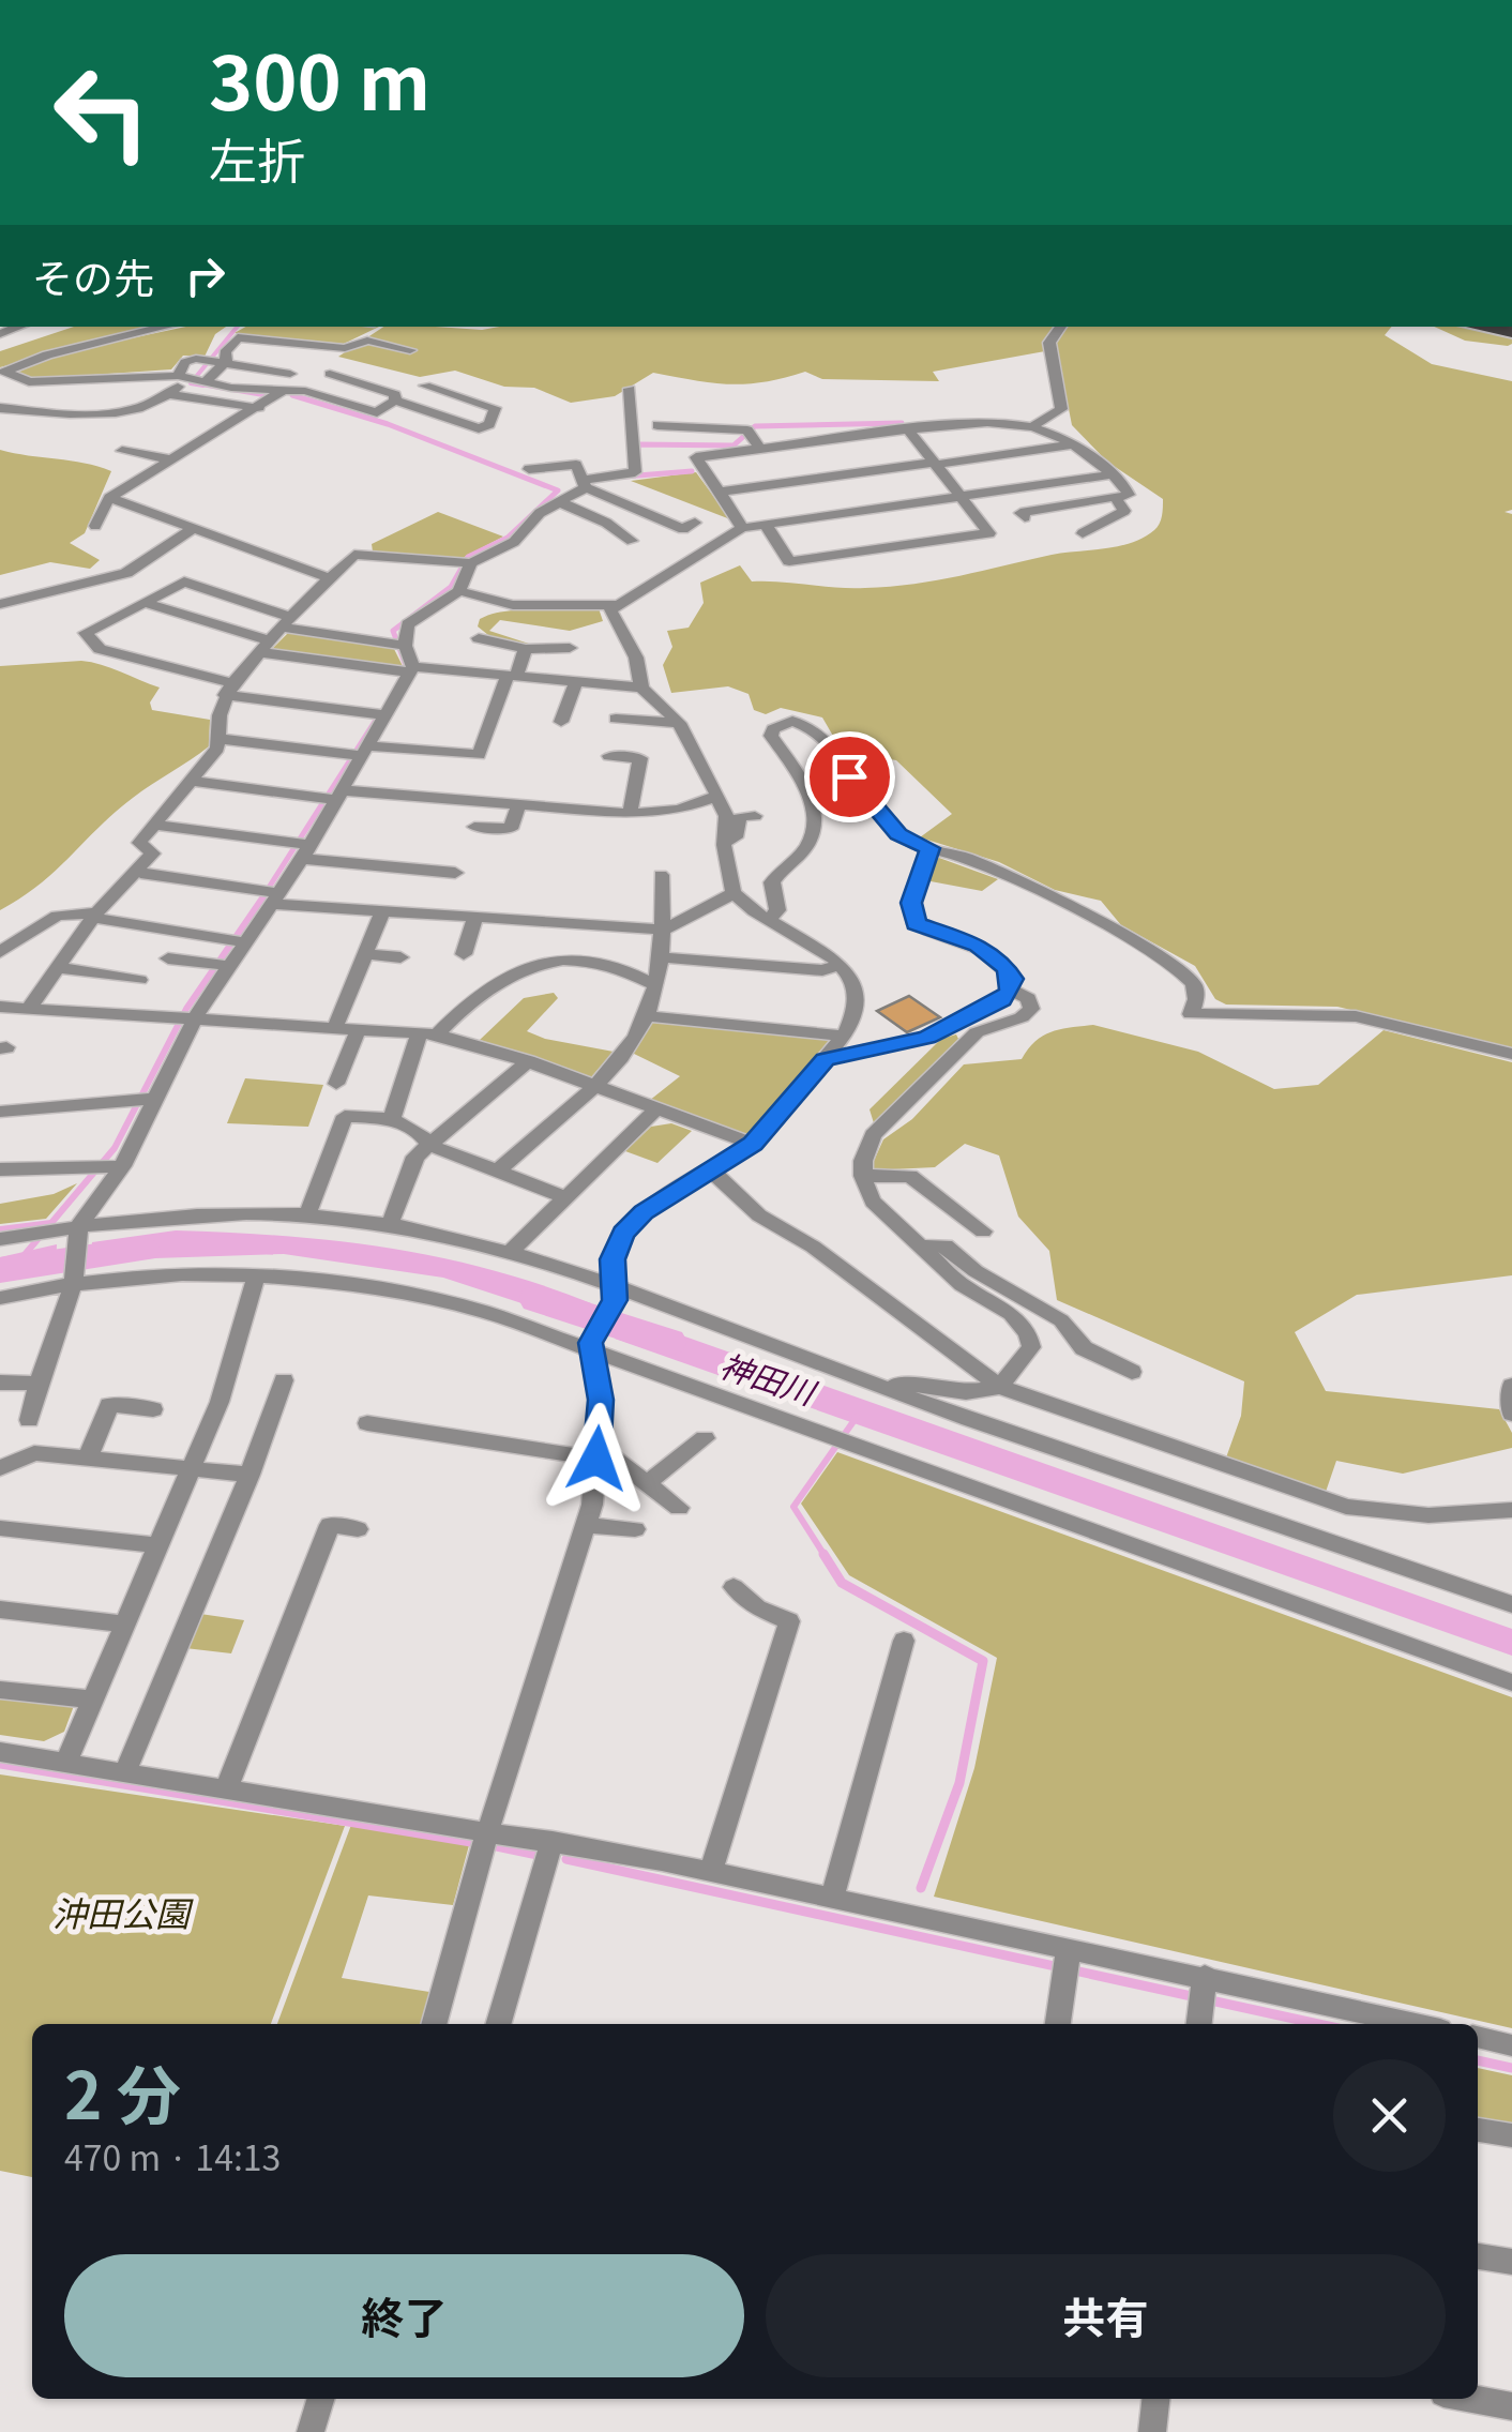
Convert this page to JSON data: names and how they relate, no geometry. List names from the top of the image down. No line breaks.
{"water":["神田川"],"parks":["沖田公園"],"page":{"turn":["300 m","左折"],"then":"その先","heading":["2 分","470 m · 14:13"],"buttons":["終了","共有"]}}
